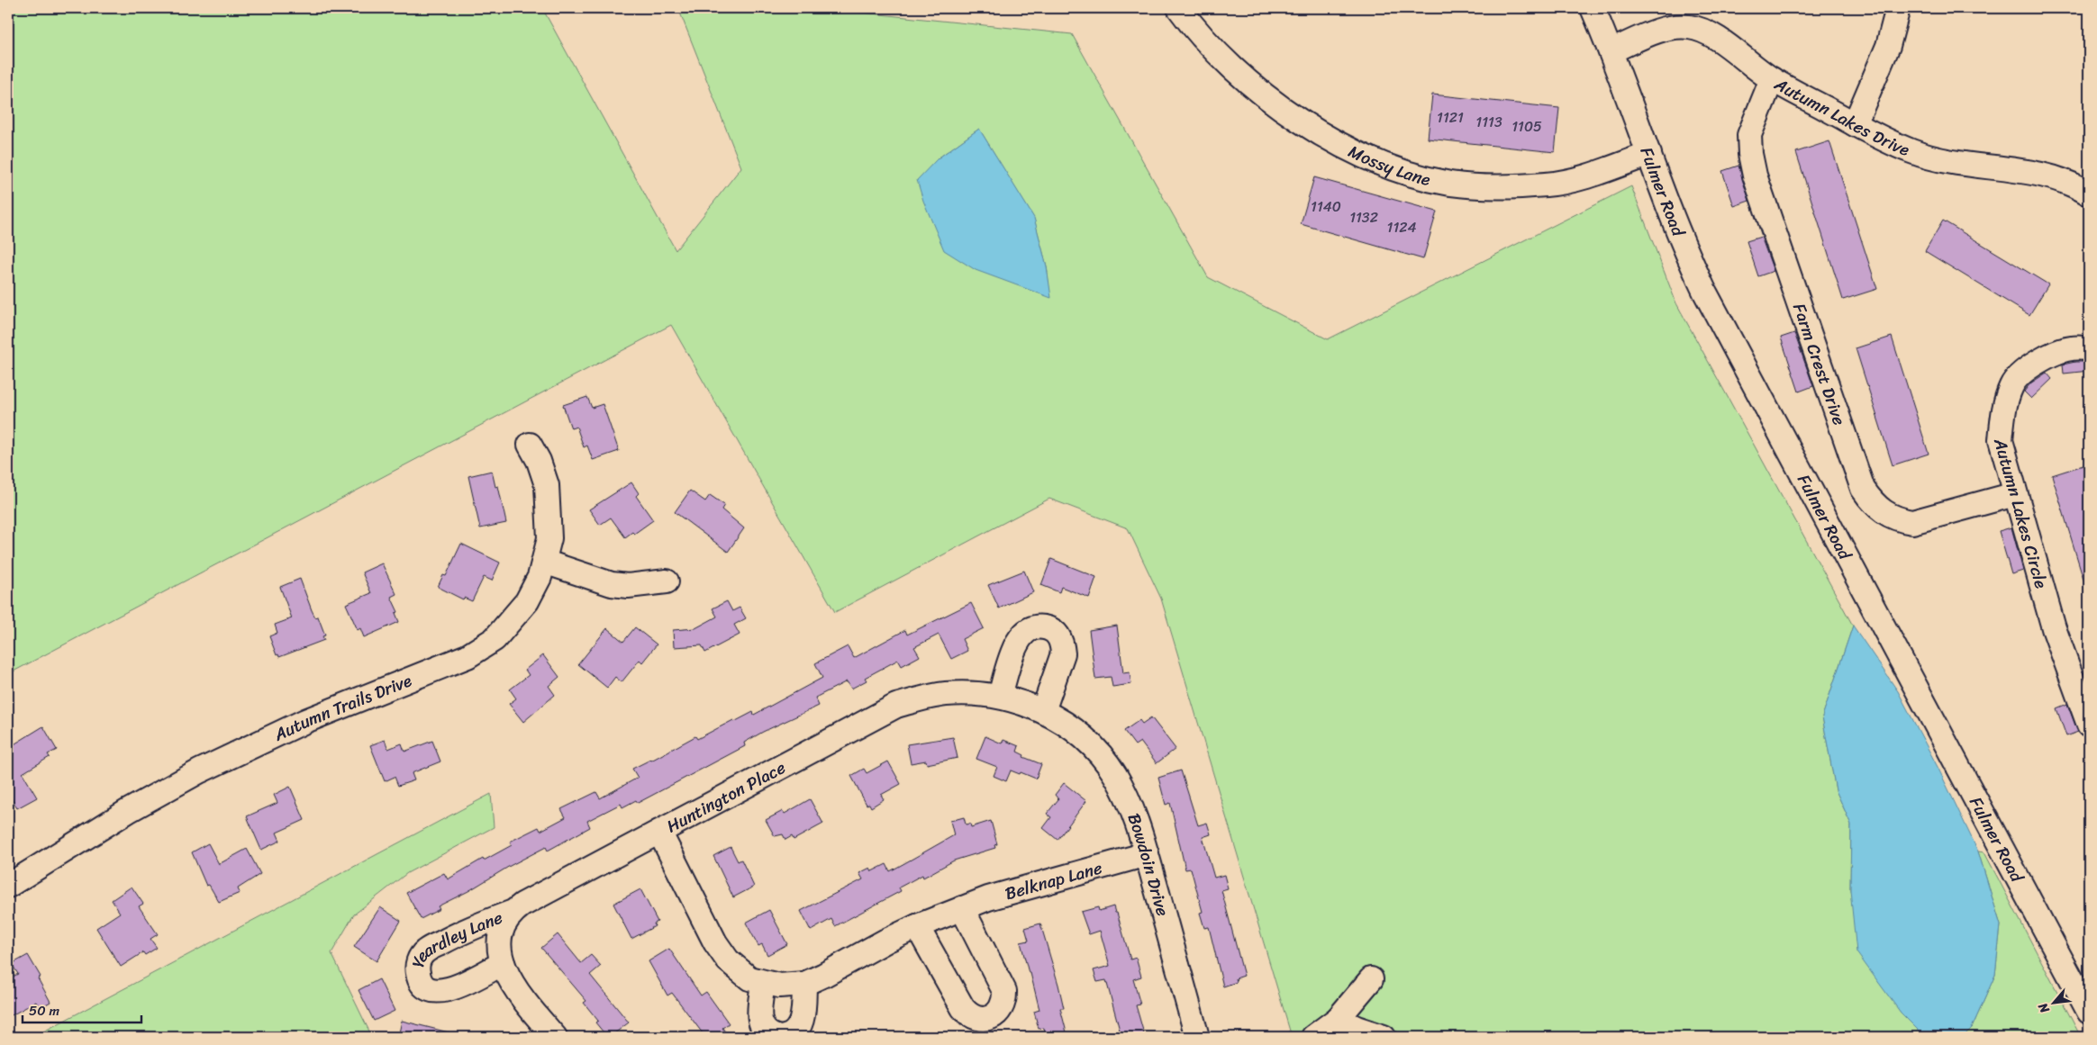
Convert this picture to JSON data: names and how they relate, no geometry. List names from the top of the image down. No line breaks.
{"streets":{"street":["Autumn Lakes Drive","Mossy Lane","Fulmer Road","Farm Crest Drive","Autumn Lakes Circle","Autumn Trails Drive","Huntington Place","Bowdoin Drive","Belknap Lane","Yeardley Lane"]},"crossings":[["Autumn Lakes Drive","Fulmer Road"],["Autumn Lakes Drive","Farm Crest Drive"],["Mossy Lane","Fulmer Road"],["Farm Crest Drive","Autumn Lakes Circle"],["Huntington Place","Bowdoin Drive"],["Huntington Place","Belknap Lane"],["Huntington Place","Yeardley Lane"],["Bowdoin Drive","Belknap Lane"]],"house_numbers":["1121","1113","1105","1140","1132","1124"],"scale_bar":"50 m","north":"bottom left"}
